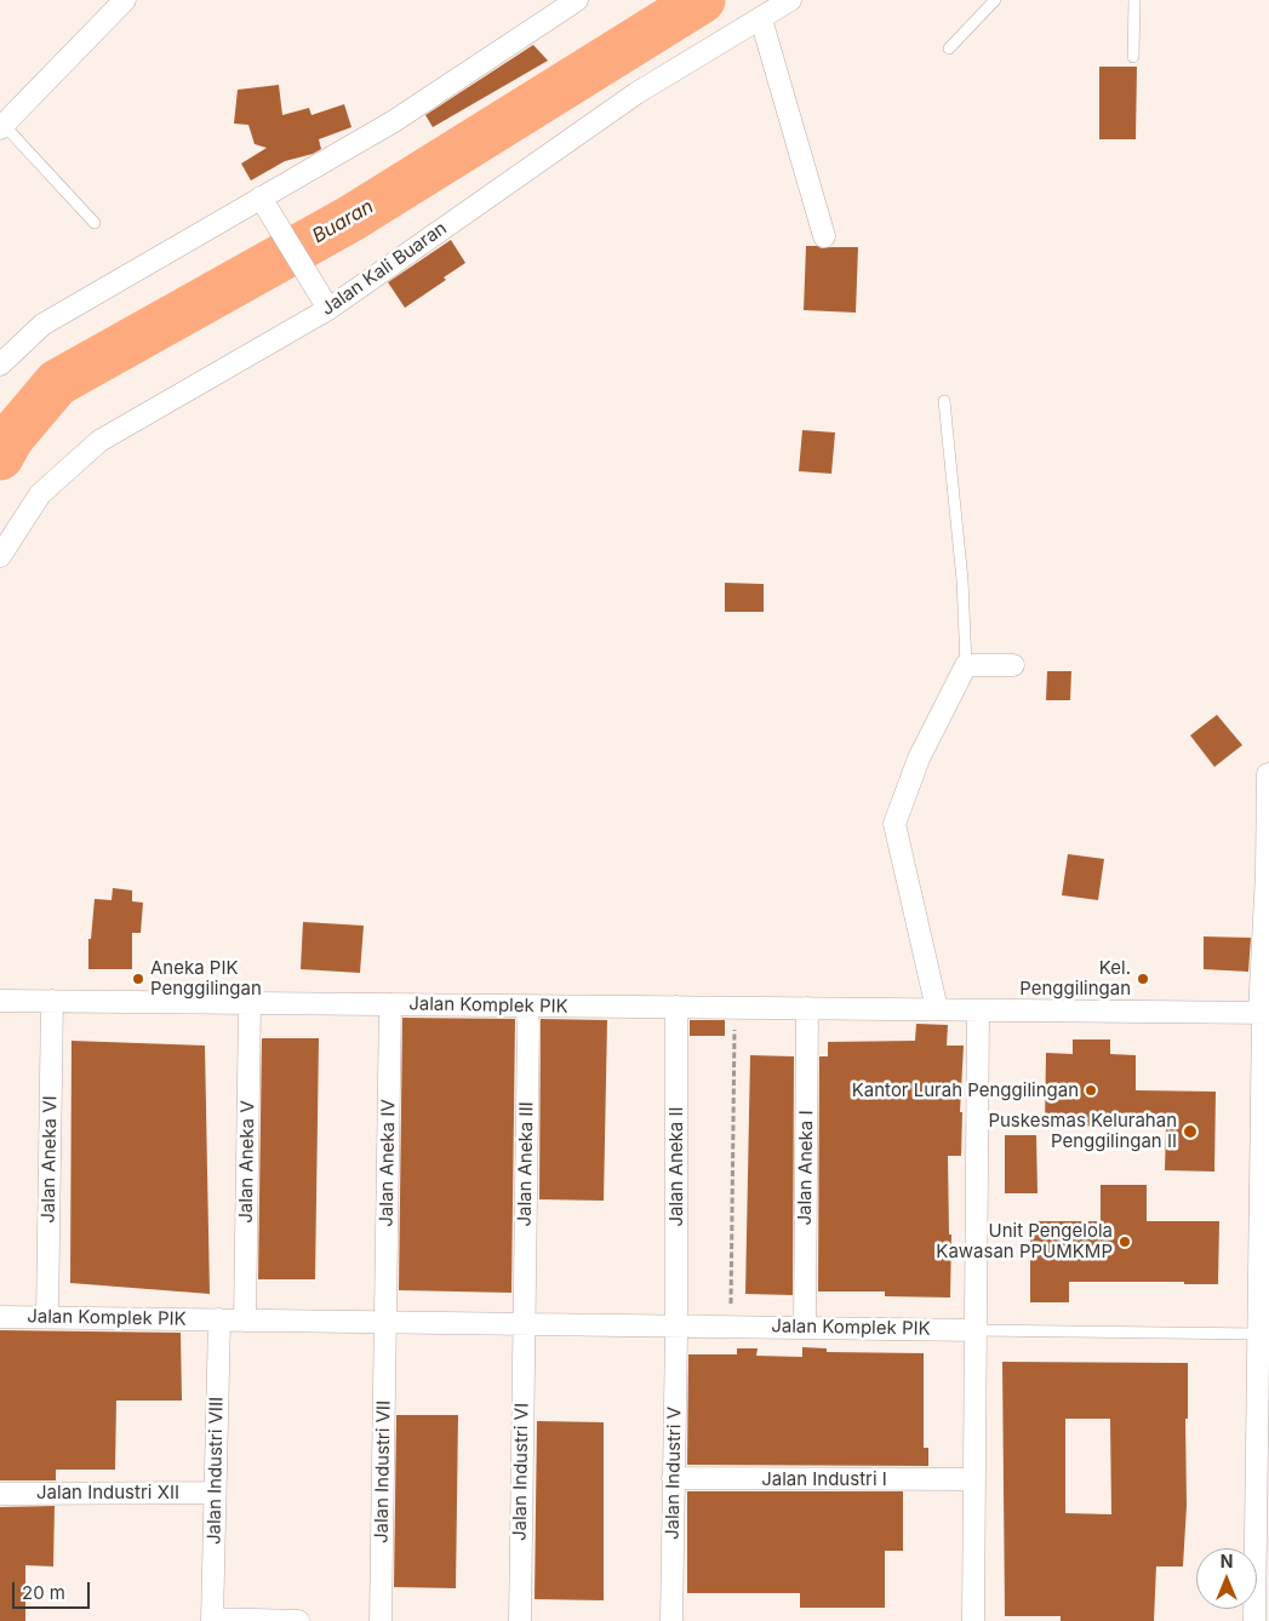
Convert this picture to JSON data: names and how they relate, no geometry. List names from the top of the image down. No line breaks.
{"streets":{"street":["Jalan Kali Buaran","Jalan Komplek PIK","Jalan Aneka VI","Jalan Aneka V","Jalan Aneka IV","Jalan Aneka III","Jalan Aneka II","Jalan Aneka I","Jalan Industri VIII","Jalan Industri VII","Jalan Industri VI","Jalan Industri V","Jalan Industri I","Jalan Industri XII"]},"crossings":[["Jalan Komplek PIK","Jalan Aneka VI"],["Jalan Komplek PIK","Jalan Aneka V"],["Jalan Komplek PIK","Jalan Aneka IV"],["Jalan Komplek PIK","Jalan Aneka III"],["Jalan Komplek PIK","Jalan Aneka II"],["Jalan Komplek PIK","Jalan Aneka I"],["Jalan Komplek PIK","Jalan Industri VIII"],["Jalan Komplek PIK","Jalan Industri VII"],["Jalan Komplek PIK","Jalan Industri VI"],["Jalan Komplek PIK","Jalan Industri V"],["Jalan Aneka IV","Jalan Industri VII"],["Jalan Aneka III","Jalan Industri VI"],["Jalan Aneka II","Jalan Industri V"],["Jalan Industri VIII","Jalan Industri XII"],["Jalan Industri V","Jalan Industri I"]],"water":["Buaran"],"places":["Aneka PIK Penggilingan","Kel. Penggilingan","Kantor Lurah Penggilingan","Puskesmas Kelurahan Penggilingan II","Unit Pengelola Kawasan PPUMKMP"],"scale_bar":"20 m","north":"top"}
